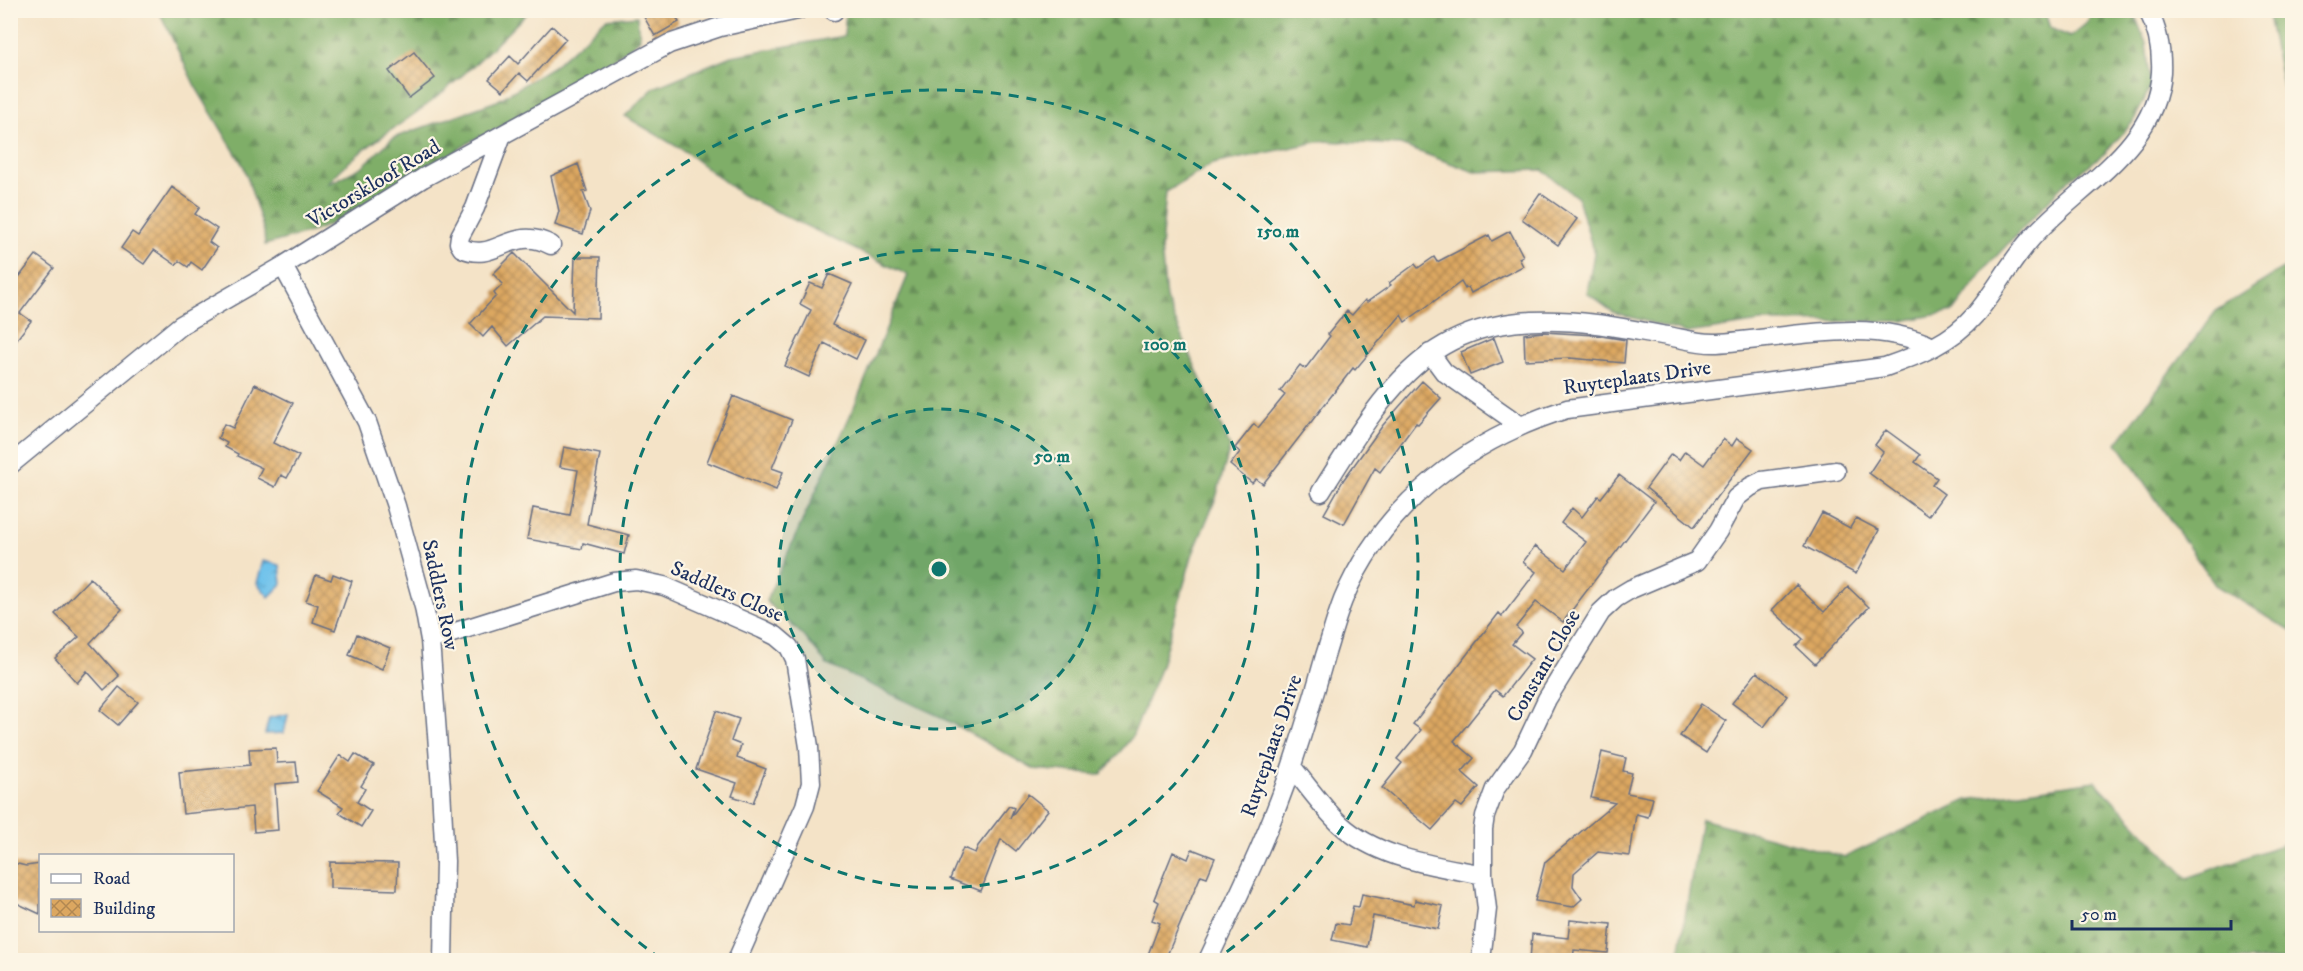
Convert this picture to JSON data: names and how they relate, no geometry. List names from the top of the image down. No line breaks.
{"streets":{"street":["Victorskloof Road","Ruyteplaats Drive","Saddlers Close","Saddlers Row","Constant Close"]},"crossings":[["Victorskloof Road","Saddlers Row"],["Saddlers Close","Saddlers Row"]],"legend":["Road","Building"],"scale_bar":"50 m","rings":["150 m","100 m","50 m"]}
